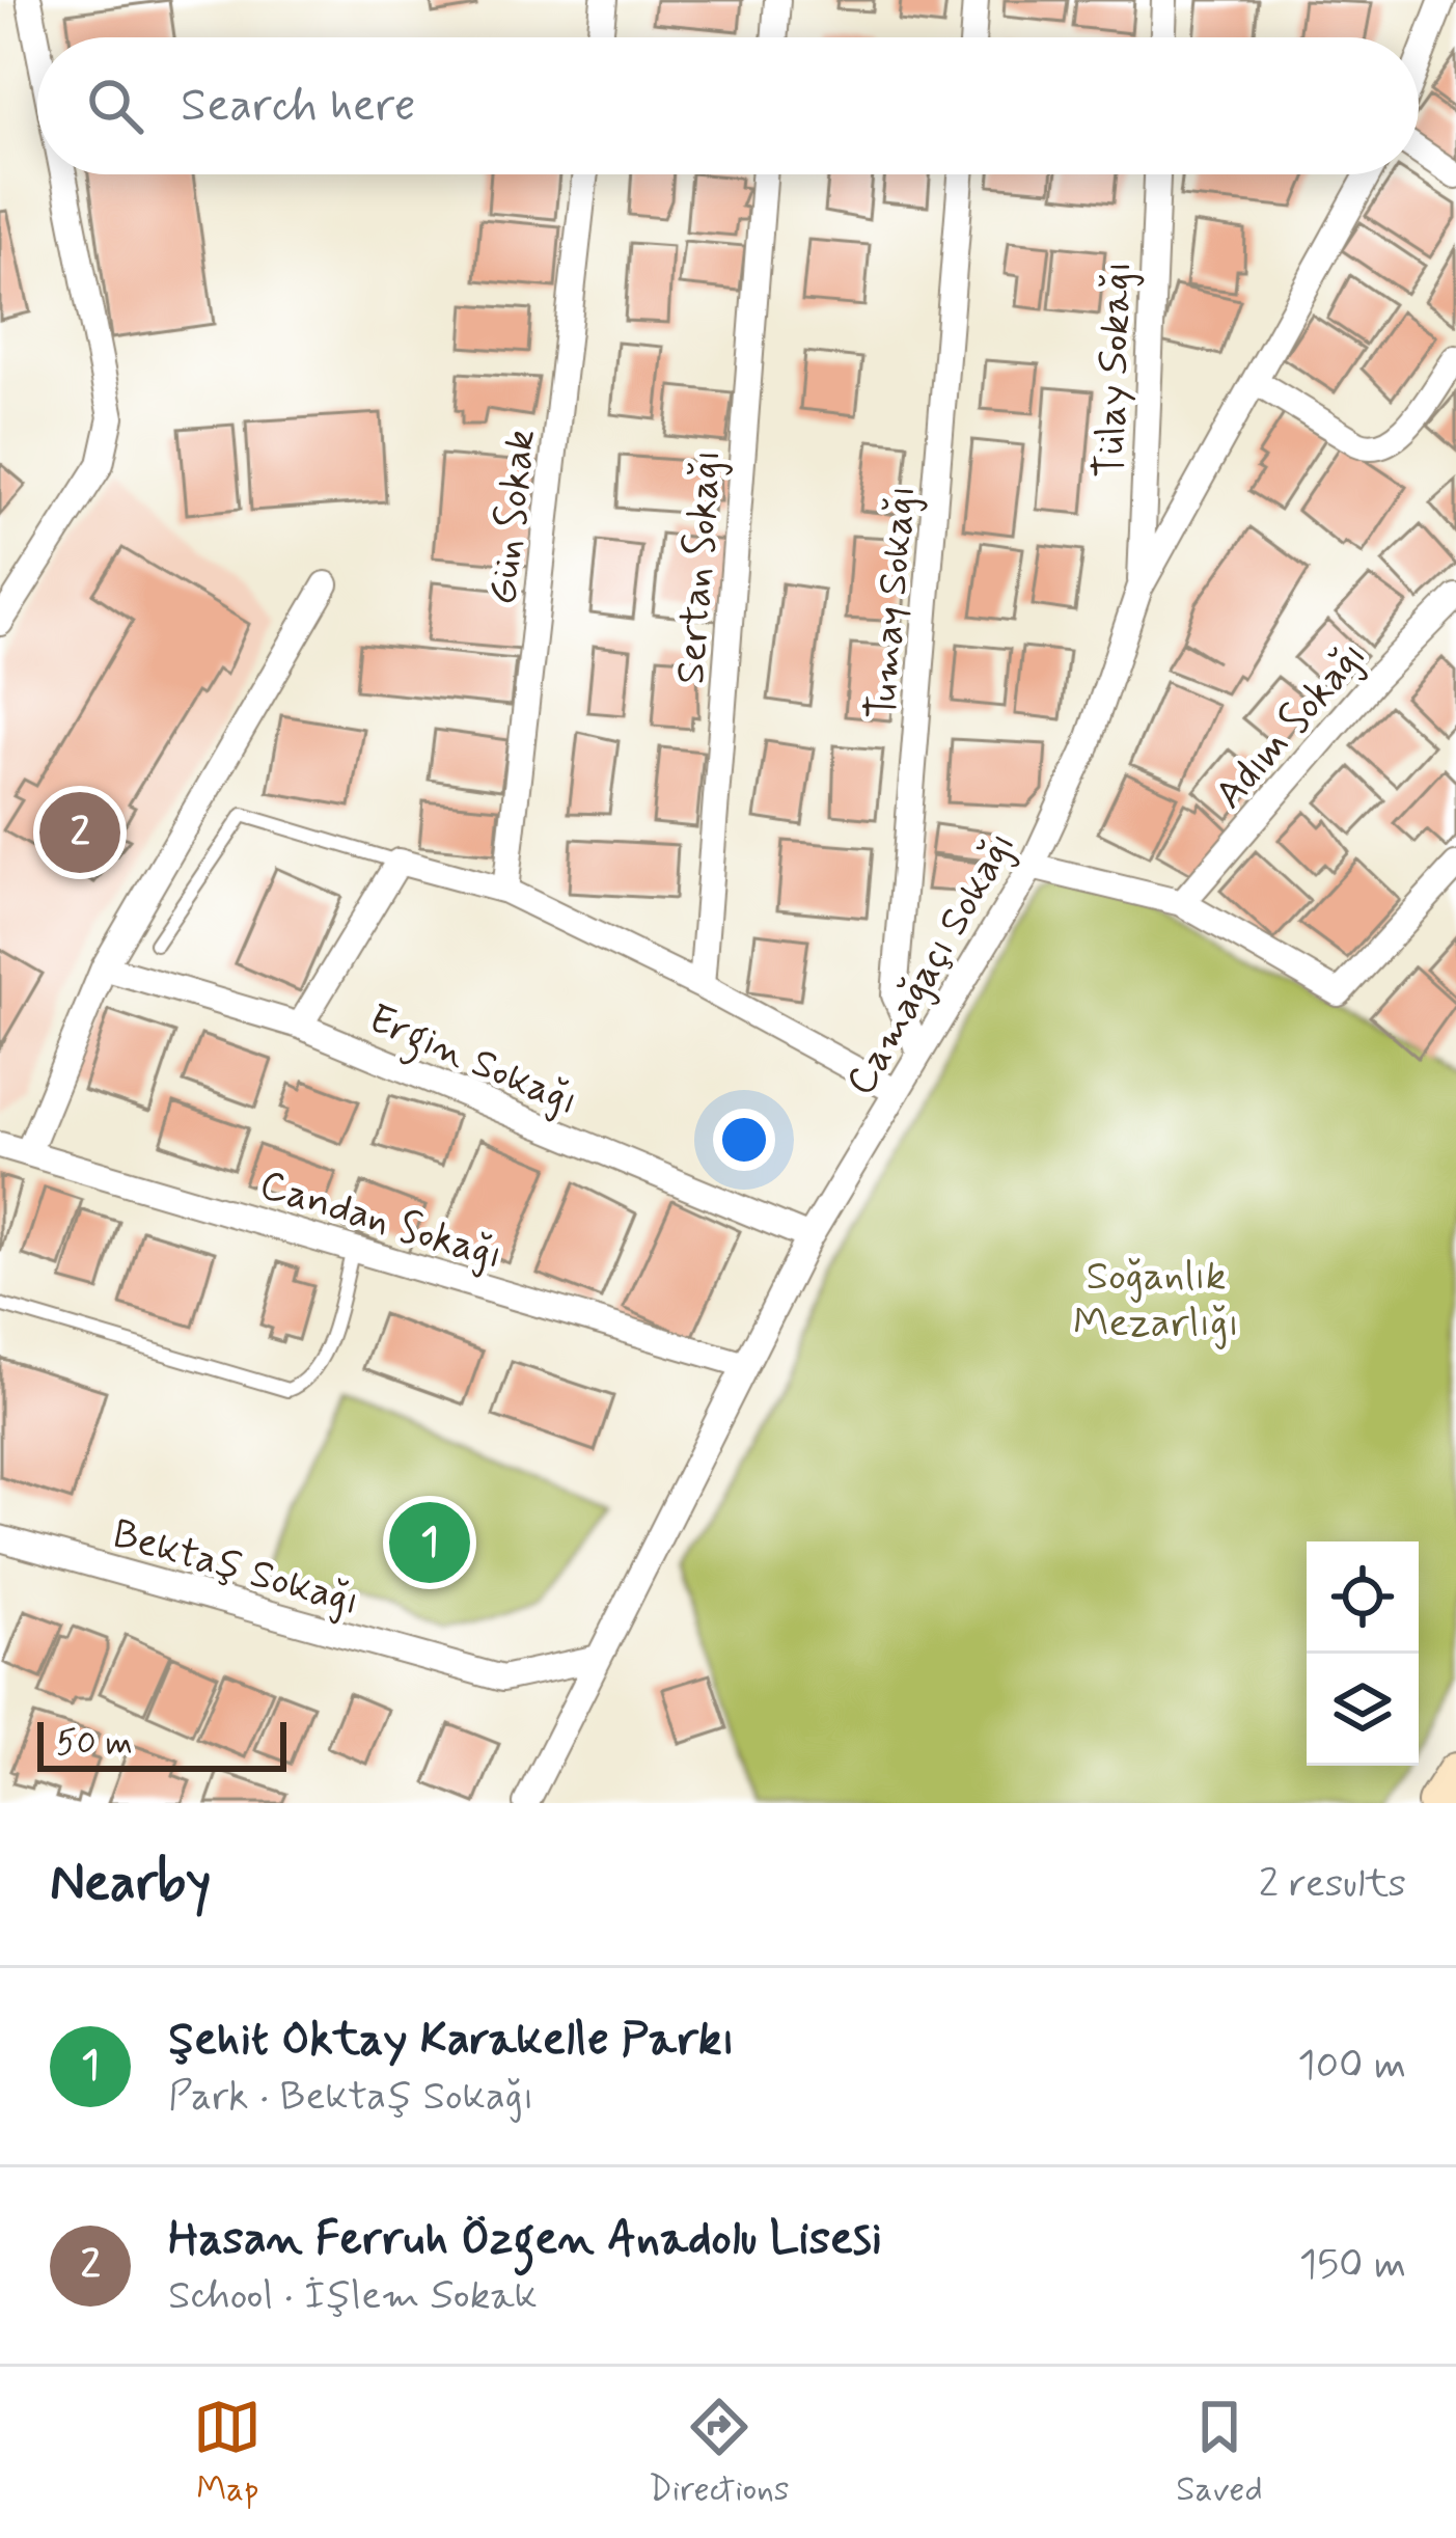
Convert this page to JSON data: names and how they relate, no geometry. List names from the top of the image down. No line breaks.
{"streets":{"street":["Tülay Sokağı","Gün Sokak","Sertan Sokağı","Tumay Sokağı","Adım Sokağı","Camağaçı Sokağı","Ergin Sokağı","Candan Sokağı","Bektaş Sokağı"]},"crossings":[["Tülay Sokağı","Camağaçı Sokağı"],["Tumay Sokağı","Camağaçı Sokağı"],["Camağaçı Sokağı","Ergin Sokağı"],["Camağaçı Sokağı","Candan Sokağı"],["Camağaçı Sokağı","Bektaş Sokağı"]],"parks":["Soğanlık Mezarlığı"],"scale_bar":"50 m","page":{"search":"Search here","pins":["2","1"],"scale":"50 m","heading":["Nearby","2 results"],"list":[{"mark":"1","name":"Şehit Oktay Karakelle Parkı","note":"Park · Bektaş Sokağı","value":"100 m"},{"mark":"2","name":"Hasan Ferruh Özgen Anadolu Lisesi","note":"School · İşlem Sokak","value":"150 m"}],"nav":["Map","Directions","Saved"]}}
